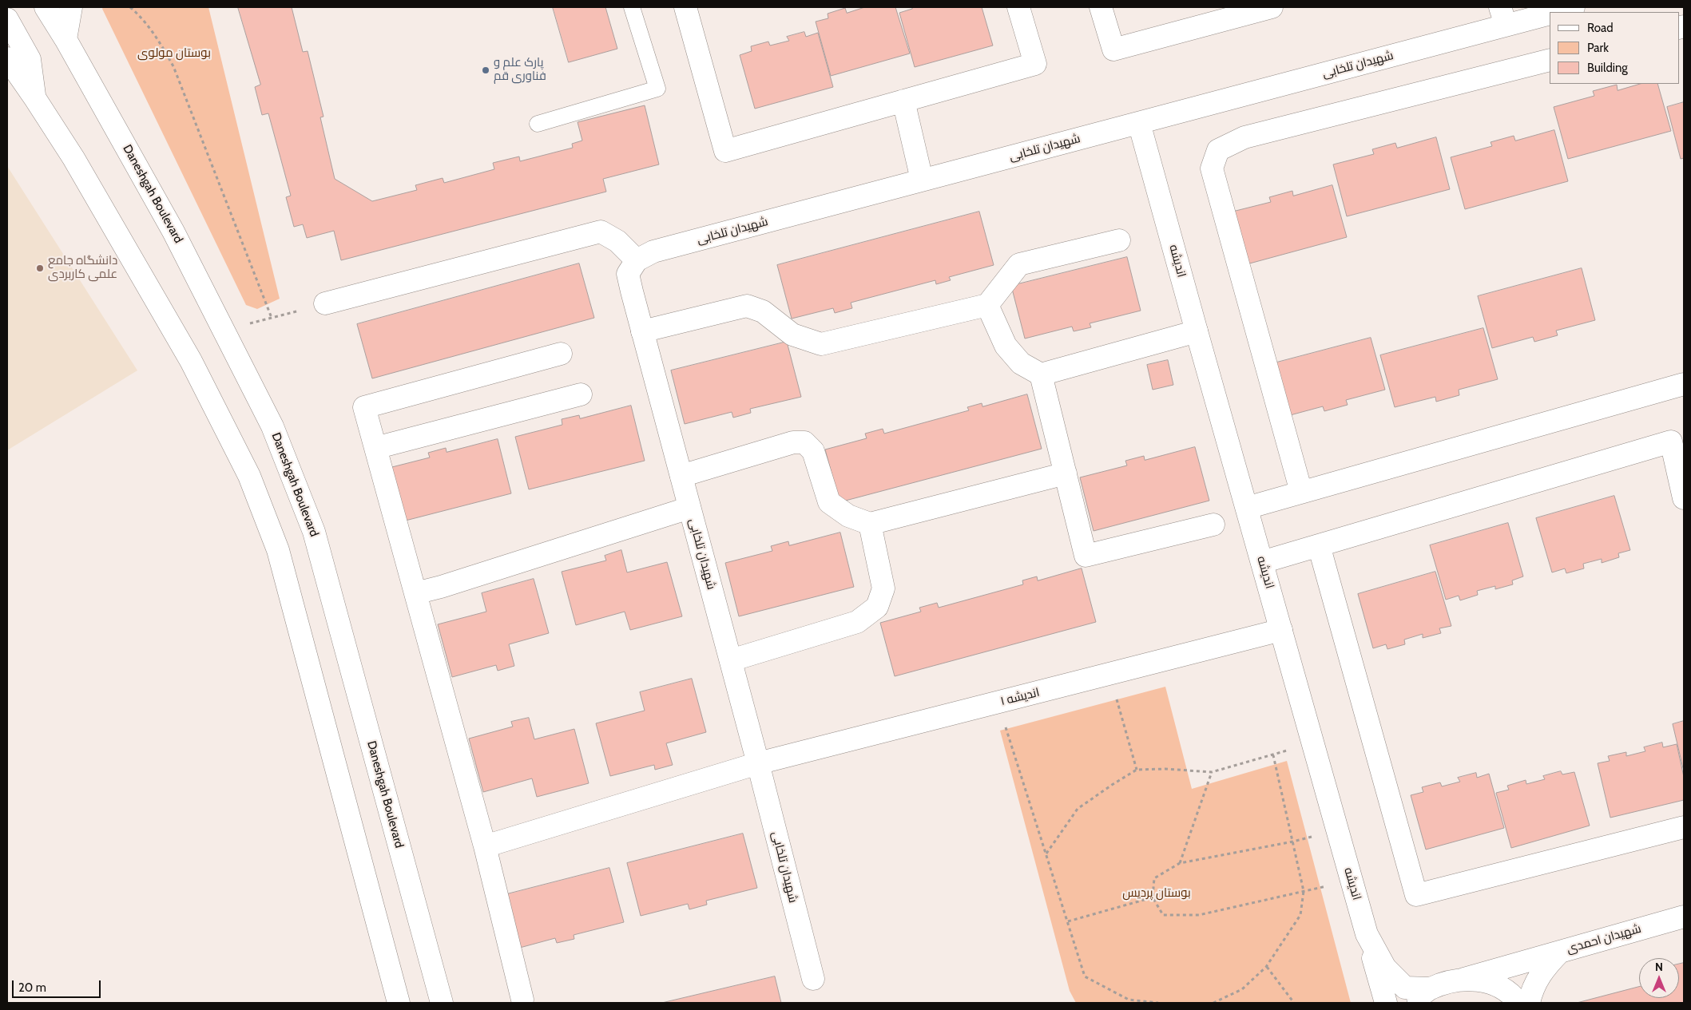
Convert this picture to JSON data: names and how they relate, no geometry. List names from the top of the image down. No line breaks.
{"streets":{"street":["شهیدان تلخابی","Daneshgah Boulevard","انديشه","اندیشه ۱","شهیدان احمدی"]},"crossings":[["شهیدان تلخابی","انديشه"],["شهیدان تلخابی","اندیشه ۱"],["انديشه","اندیشه ۱"]],"parks":["بوستان مولوی","بوستان پردیس"],"places":["پارک علم و فناوری قم","دانشگاه جامع علمی کاربردی"],"legend":["Road","Park","Building"],"scale_bar":"20 m","north":"top"}
